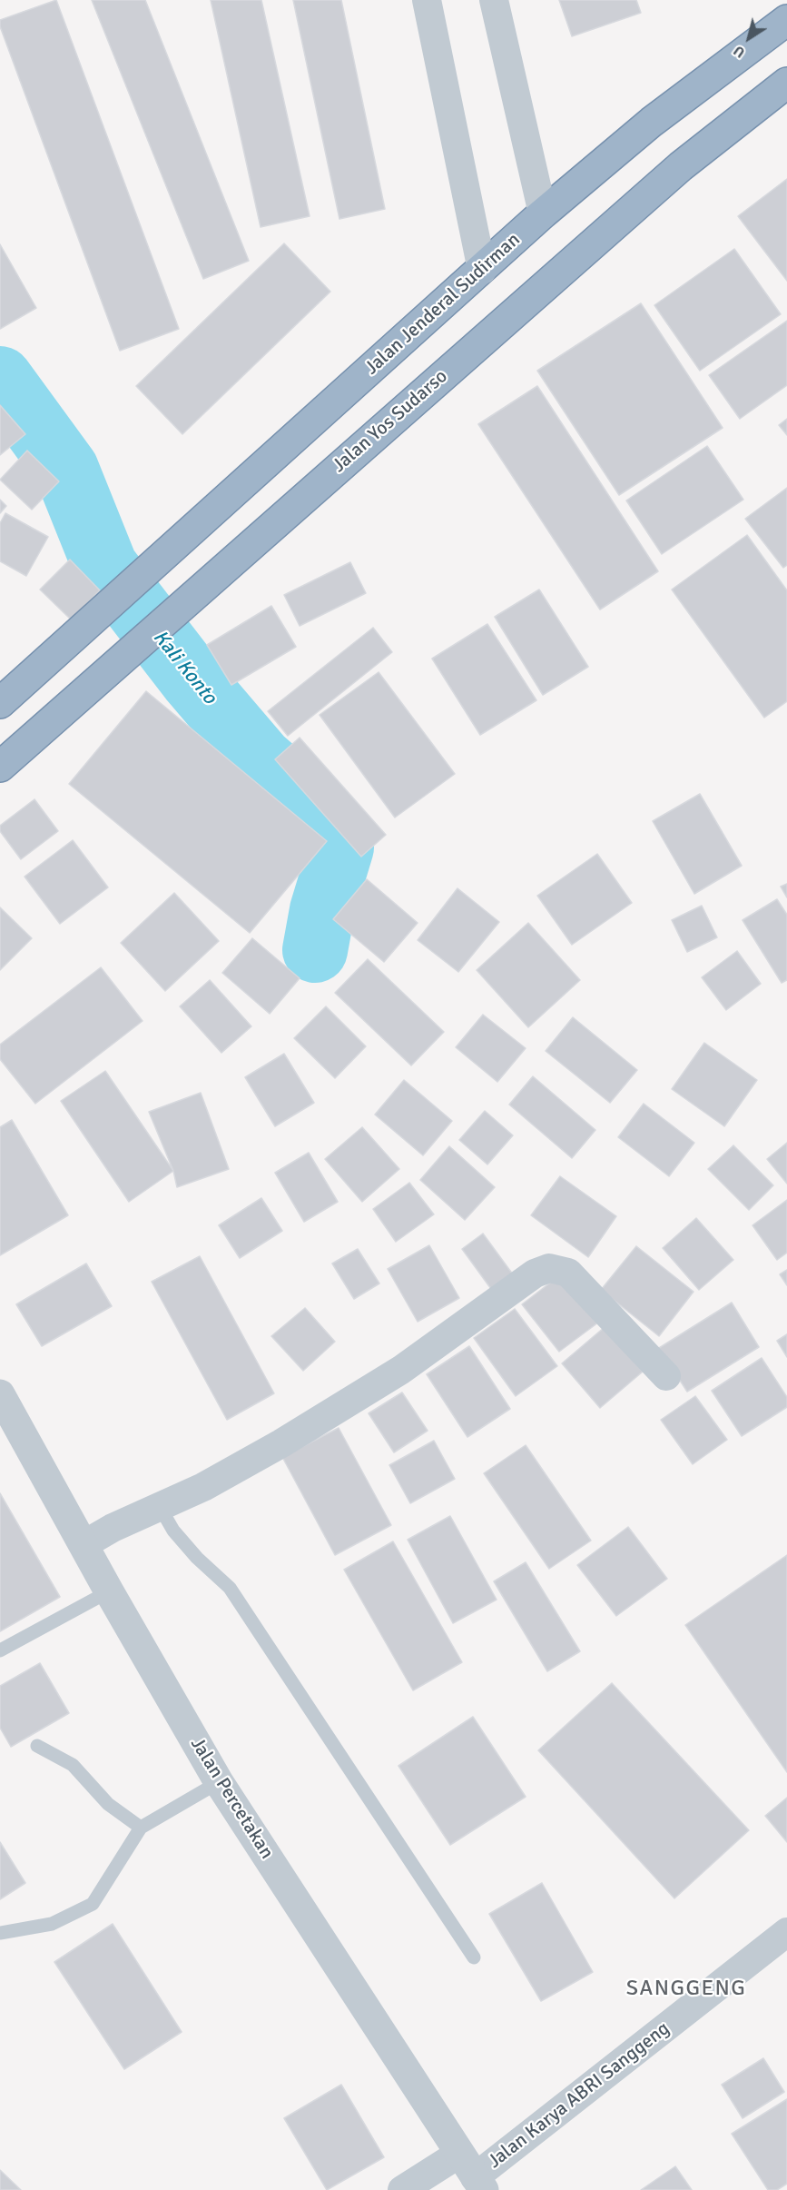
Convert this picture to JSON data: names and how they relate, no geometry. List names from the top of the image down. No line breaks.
{"streets":{"highway":["Jalan Jenderal Sudirman","Jalan Yos Sudarso"],"street":["Jalan Percetakan","Jalan Karya ABRI Sanggeng"]},"crossings":[["Jalan Percetakan","Jalan Karya ABRI Sanggeng"]],"districts":["SANGGENG"],"water":["Kali Konto"],"north":"bottom left"}
